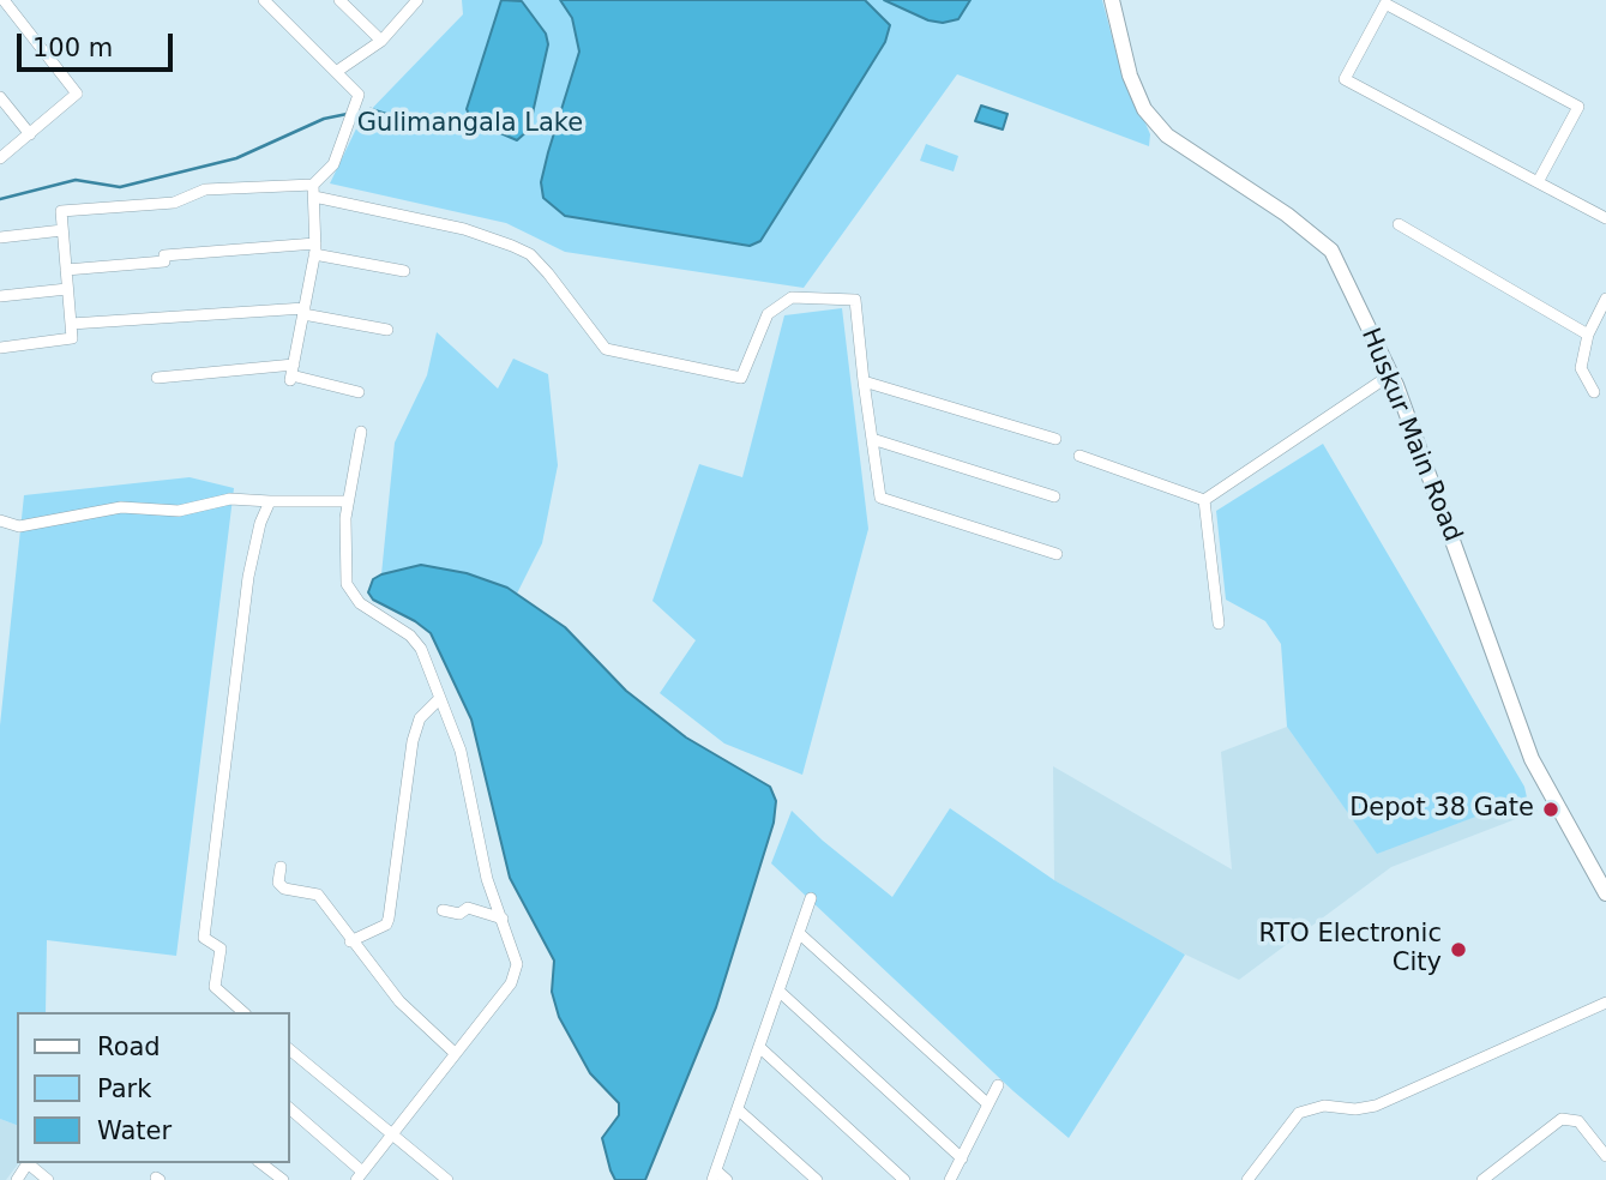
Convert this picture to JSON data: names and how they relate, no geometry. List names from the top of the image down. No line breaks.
{"streets":{"main road":["Huskur Main Road"]},"parks":["Gulimangala Lake"],"places":["Depot 38 Gate","RTO Electronic City"],"legend":["Road","Park","Water"],"scale_bar":"100 m"}
